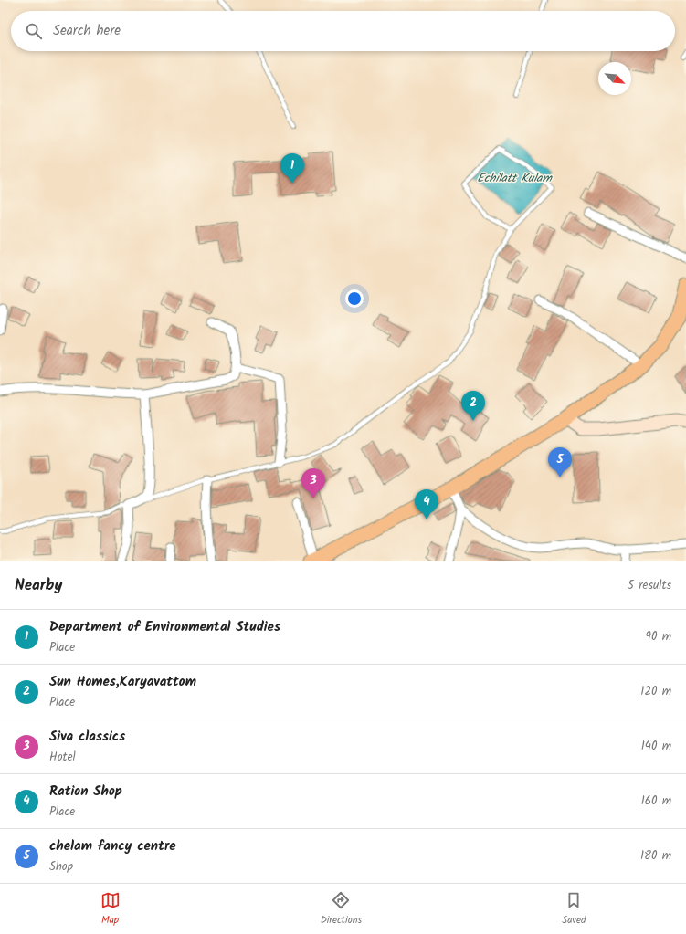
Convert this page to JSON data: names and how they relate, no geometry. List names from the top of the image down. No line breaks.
{"water":["Echilatt Kulam"],"north":"bottom right","page":{"search":"Search here","pins":["1","2","5","3","4"],"heading":["Nearby","5 results"],"list":[{"mark":"1","name":"Department of Environmental Studies","note":"Place","value":"90 m"},{"mark":"2","name":"Sun Homes,Karyavattom","note":"Place","value":"120 m"},{"mark":"3","name":"Siva classics","note":"Hotel","value":"140 m"},{"mark":"4","name":"Ration Shop","note":"Place","value":"160 m"},{"mark":"5","name":"chelam fancy centre","note":"Shop","value":"180 m"}],"nav":["Map","Directions","Saved"]}}
